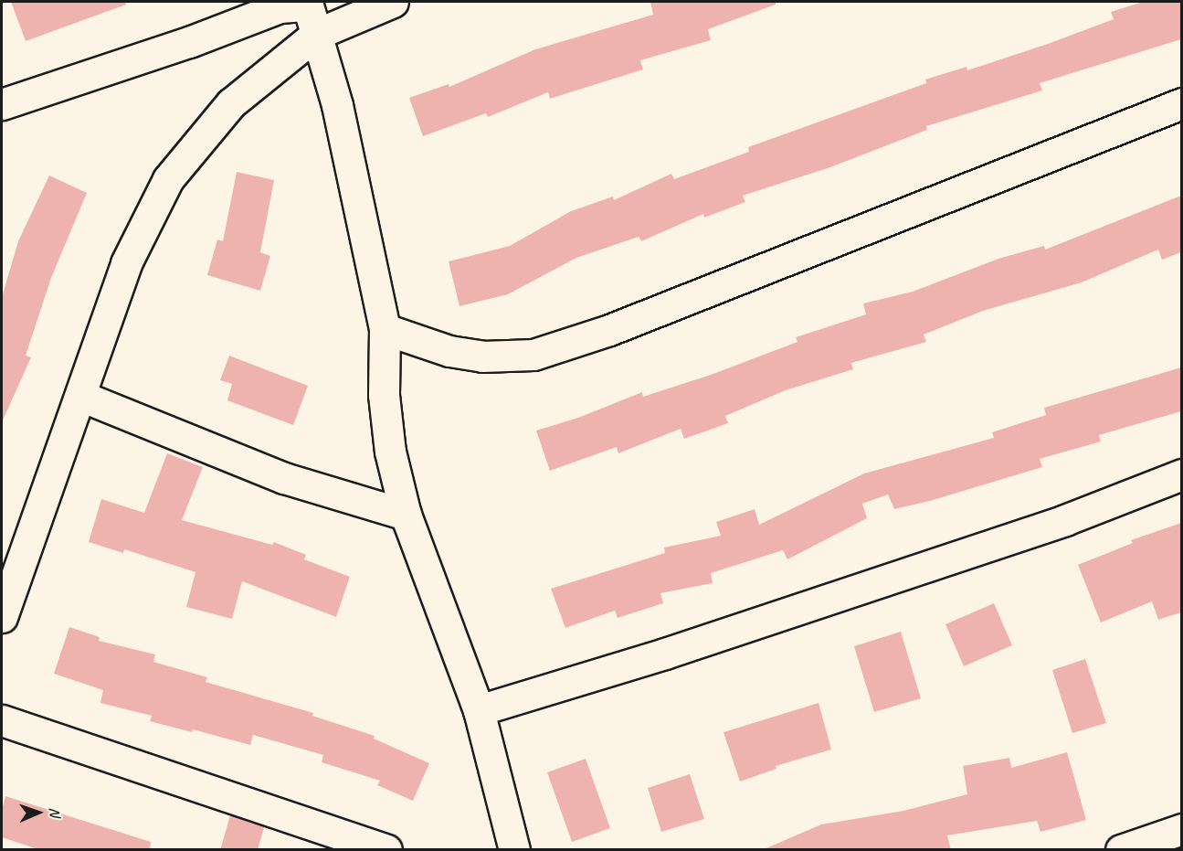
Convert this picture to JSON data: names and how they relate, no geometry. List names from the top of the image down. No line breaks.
{"north":"right"}
